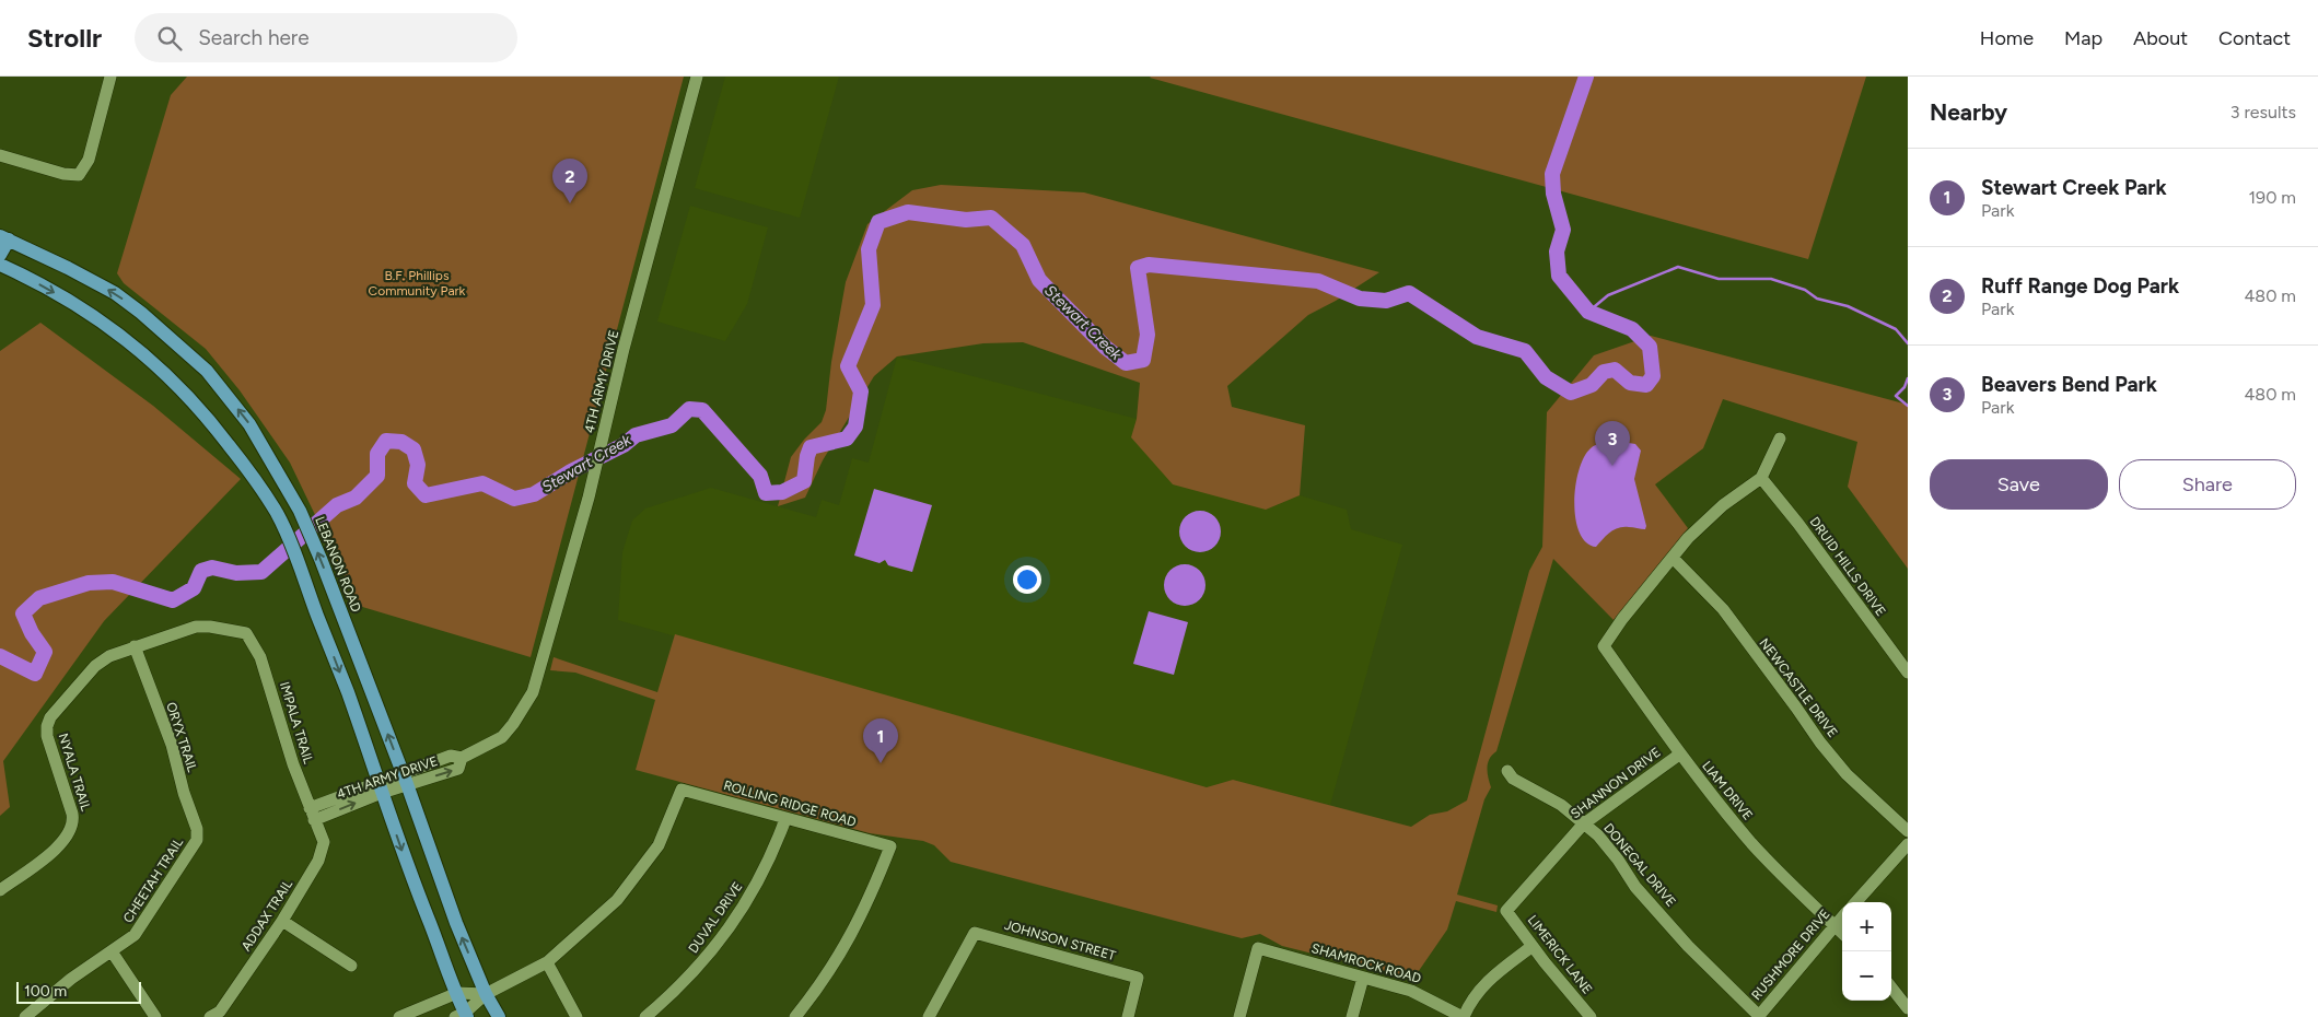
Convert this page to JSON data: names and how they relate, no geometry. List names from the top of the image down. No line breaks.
{"streets":{"main road":["LEBANON ROAD"],"street":["4TH ARMY DRIVE","DRUID HILLS DRIVE","NEWCASTLE DRIVE","IMPALA TRAIL","ORYX TRAIL","NYALA TRAIL","SHANNON DRIVE","LIAM DRIVE","ROLLING RIDGE ROAD","DONEGAL DRIVE","CHEETAH TRAIL","ADDAX TRAIL","DUVAL DRIVE","JOHNSON STREET","LIMERICK LANE","RUSHMORE DRIVE","SHAMROCK ROAD"]},"crossings":[["4TH ARMY DRIVE","LEBANON ROAD"],["4TH ARMY DRIVE","IMPALA TRAIL"],["4TH ARMY DRIVE","ADDAX TRAIL"],["NEWCASTLE DRIVE","LIAM DRIVE"],["IMPALA TRAIL","ORYX TRAIL"],["IMPALA TRAIL","NYALA TRAIL"],["IMPALA TRAIL","ADDAX TRAIL"],["ORYX TRAIL","NYALA TRAIL"],["ORYX TRAIL","CHEETAH TRAIL"],["SHANNON DRIVE","LIAM DRIVE"],["SHANNON DRIVE","DONEGAL DRIVE"],["SHANNON DRIVE","LIMERICK LANE"],["LIAM DRIVE","RUSHMORE DRIVE"],["ROLLING RIDGE ROAD","DUVAL DRIVE"],["DONEGAL DRIVE","RUSHMORE DRIVE"]],"water":["Stewart Creek"],"parks":["B.F. Phillips Community Park"],"scale_bar":"100 m","page":{"header":"Strollr","search":"Search here","nav":["Home","Map","About","Contact"],"heading":["Nearby","3 results"],"list":[{"mark":"1","name":"Stewart Creek Park","note":"Park","value":"190 m"},{"mark":"2","name":"Ruff Range Dog Park","note":"Park","value":"480 m"},{"mark":"3","name":"Beavers Bend Park","note":"Park","value":"480 m"}],"pins":["2","3","1"],"buttons":["Save","Share"],"map_buttons":["+","−"],"scale":"100 m"}}
